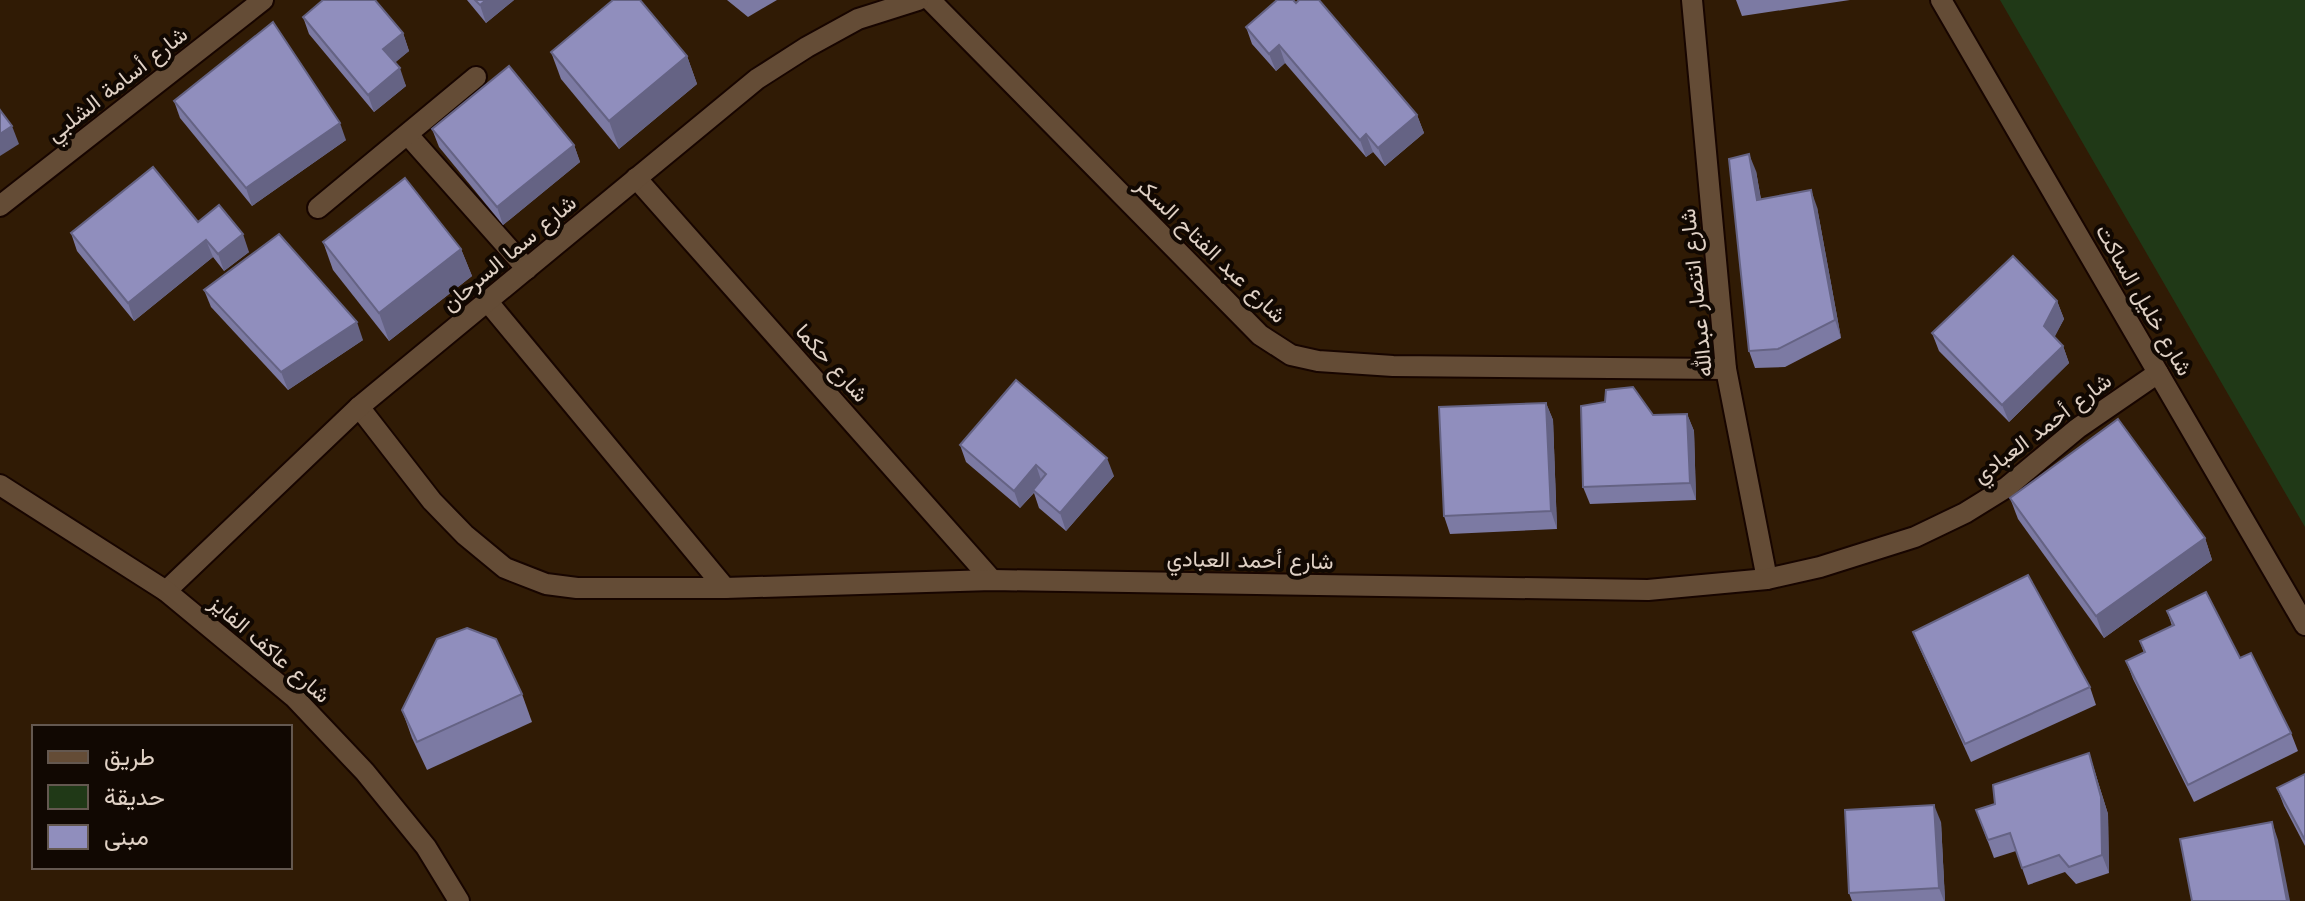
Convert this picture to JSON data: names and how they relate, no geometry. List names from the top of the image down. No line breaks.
{"streets":{"street":["شارع أسامة الشلبي","شارع عبد الفتاح السكر","شارع سما السرحان","شارع انتصار عبدالله","شارع خليل الساكت","شارع حكما","شارع أحمد العبادي","شارع عاكف الفايز"]},"crossings":[["شارع عبد الفتاح السكر","شارع انتصار عبدالله"],["شارع سما السرحان","شارع حكما"],["شارع سما السرحان","شارع أحمد العبادي"],["شارع سما السرحان","شارع عاكف الفايز"],["شارع انتصار عبدالله","شارع أحمد العبادي"],["شارع خليل الساكت","شارع أحمد العبادي"],["شارع حكما","شارع أحمد العبادي"]],"legend":["طريق","حديقة","مبنى"]}
